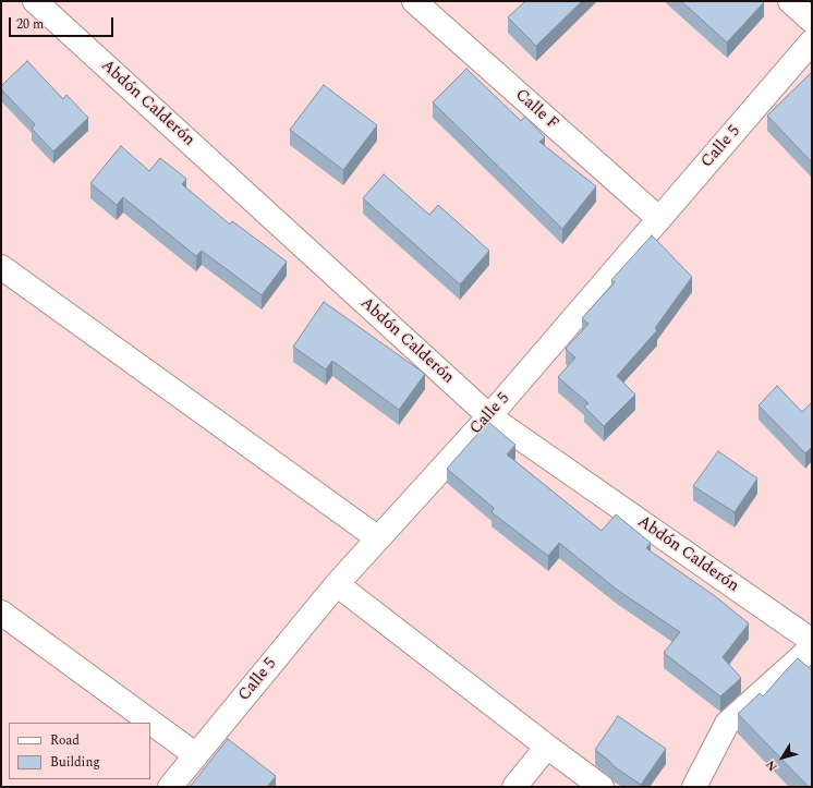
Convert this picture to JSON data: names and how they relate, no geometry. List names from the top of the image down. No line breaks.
{"streets":{"street":["Abdón Calderón","Calle F","Calle 5"]},"crossings":[["Abdón Calderón","Calle 5"],["Calle F","Calle 5"]],"legend":["Road","Building"],"scale_bar":"20 m","north":"bottom left"}
